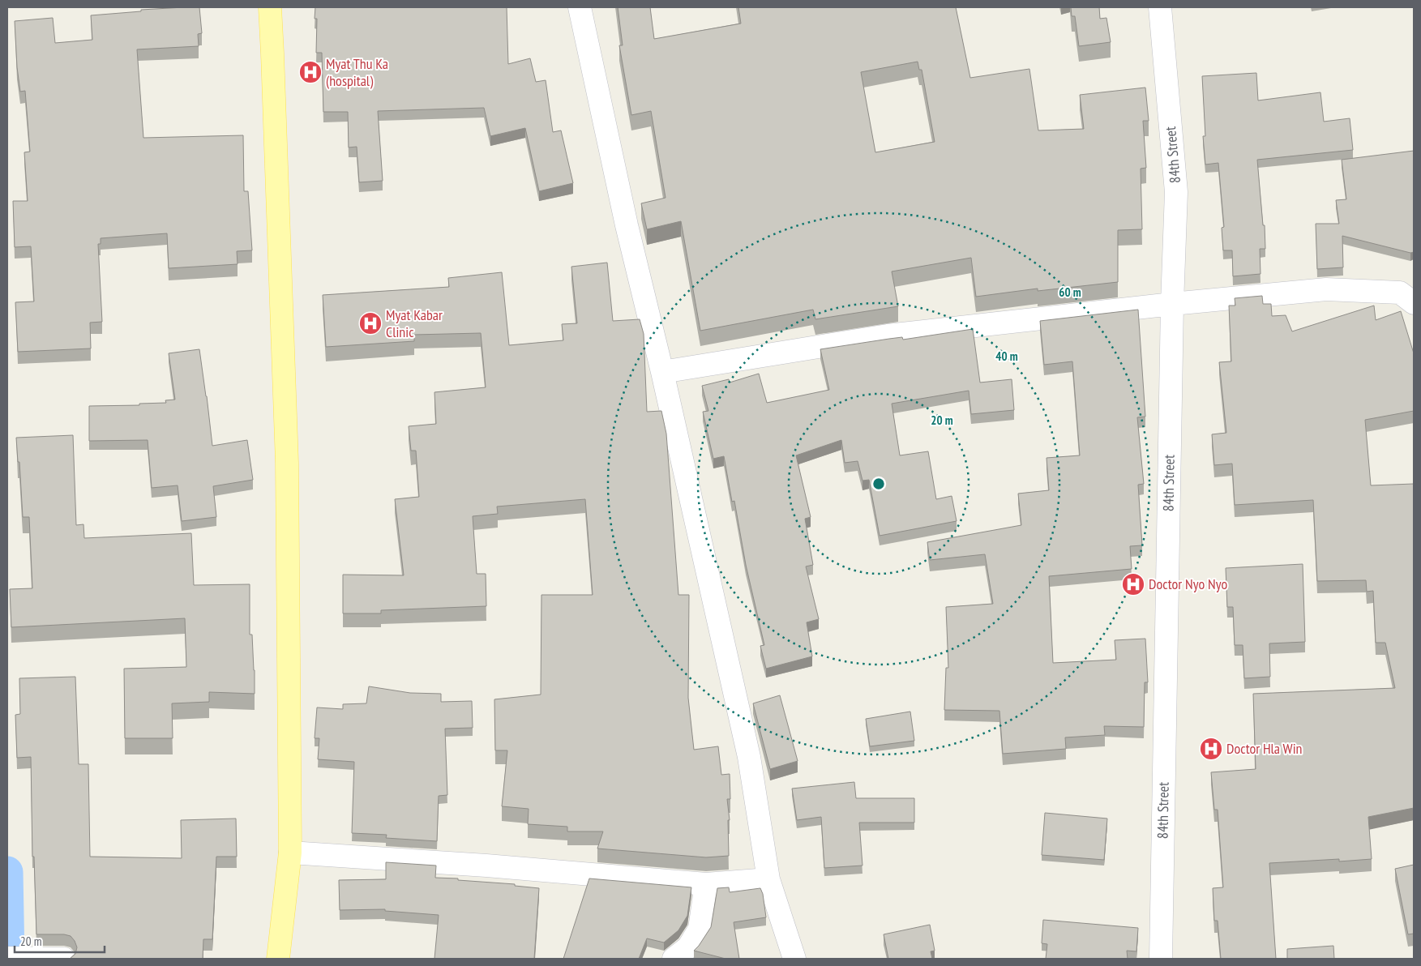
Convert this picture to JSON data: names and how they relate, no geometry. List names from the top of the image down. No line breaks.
{"streets":{"street":["84th Street"]},"places":{"hospital":["Myat Thu Ka (hospital)","Myat Kabar Clinic","Doctor Nyo Nyo","Doctor Hla Win"]},"scale_bar":"20 m","rings":["60 m","40 m","20 m"]}
